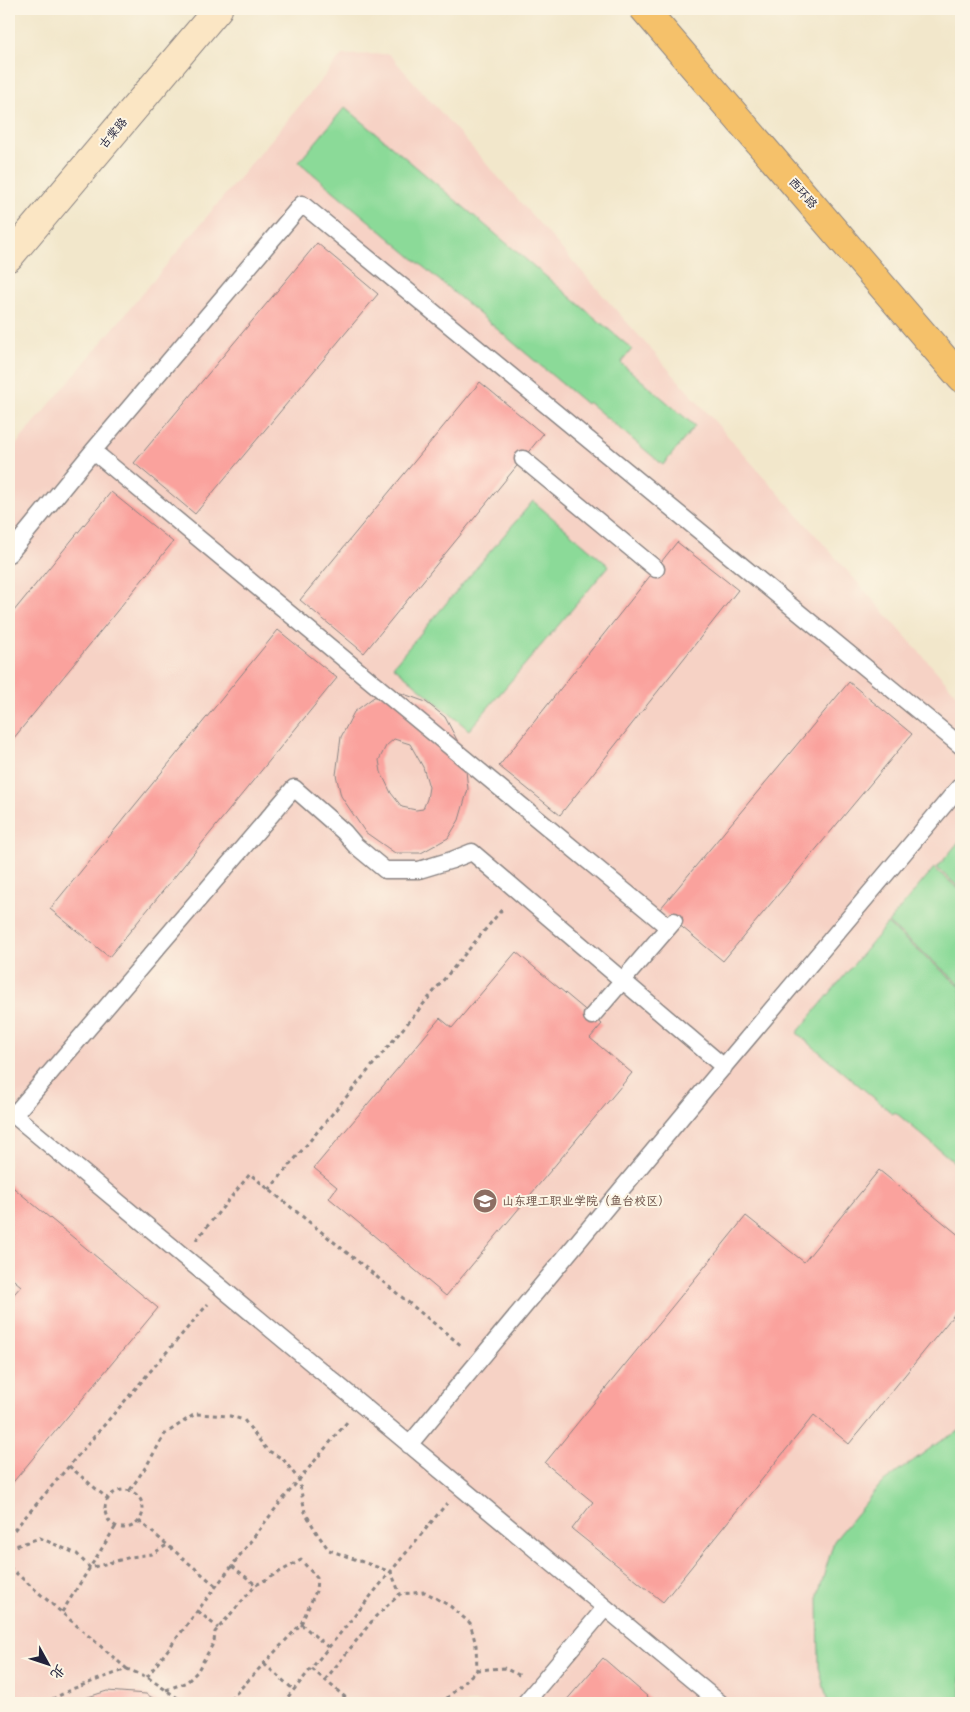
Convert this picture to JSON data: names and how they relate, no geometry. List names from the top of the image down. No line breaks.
{"streets":{"main road":["古棠路","西环路"]},"places":{"school or university":["山东理工职业学院（鱼台校区）"]},"north":"bottom right"}
